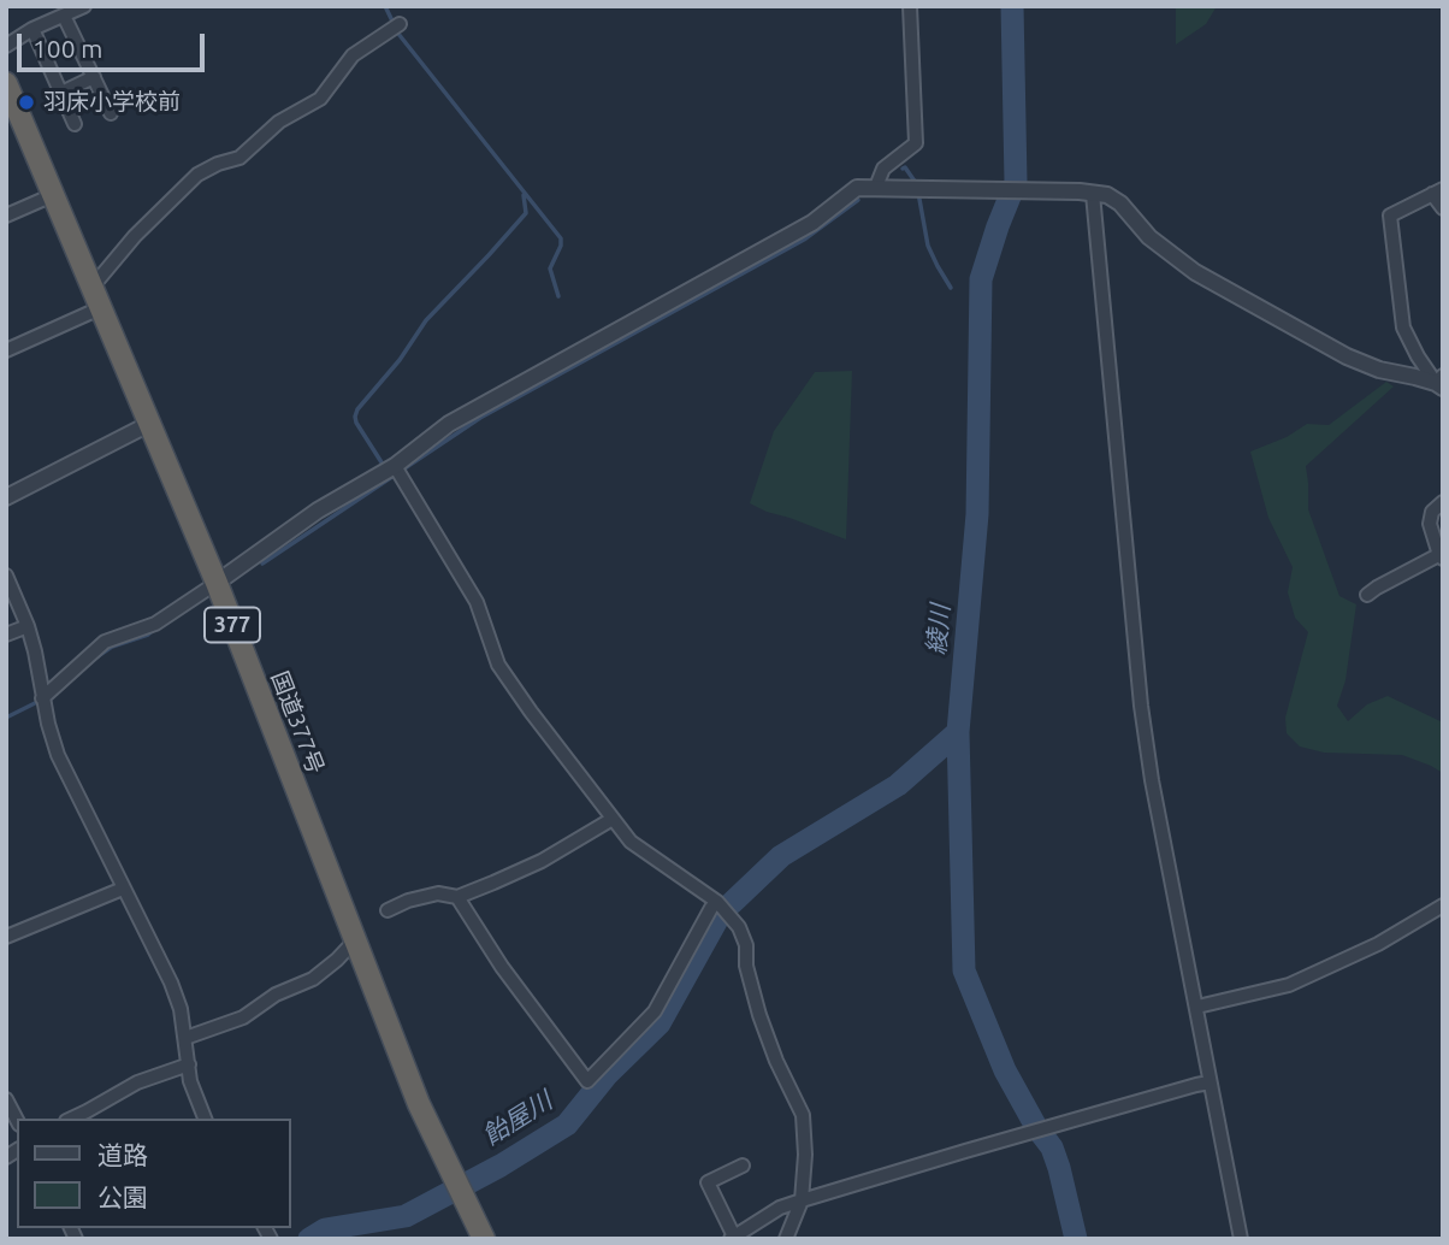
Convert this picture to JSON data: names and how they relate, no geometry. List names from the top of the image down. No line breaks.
{"streets":{"highway":["377","国道377号"]},"water":["綾川","飴屋川"],"places":["羽床小学校前"],"legend":["道路","公園"],"scale_bar":"100 m"}
